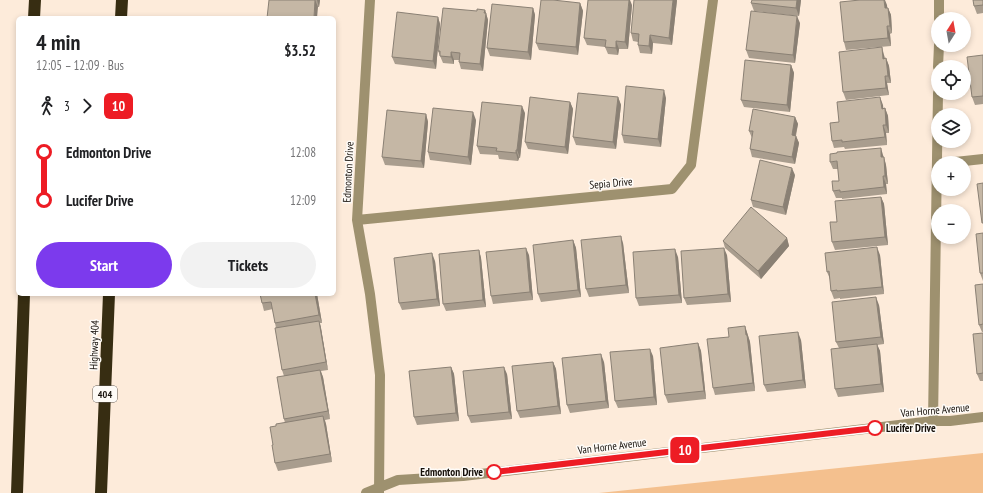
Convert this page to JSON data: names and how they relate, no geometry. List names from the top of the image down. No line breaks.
{"streets":{"highway":["Highway 404","404"],"street":["Edmonton Drive","Sepia Drive","Van Horne Avenue"]},"crossings":[["Edmonton Drive","Sepia Drive"],["Edmonton Drive","Van Horne Avenue"]],"places":["Lucifer Drive","Edmonton Drive"],"lines":["bus line 10"],"north":"top","page":{"on_map":"10","map_buttons":["+","−"],"heading":["4 min","12:05 – 12:09 · Bus","$3.52"],"legs":["3","10"],"list":[{"name":"Edmonton Drive","value":"12:08"},{"name":"Lucifer Drive","value":"12:09"}],"buttons":["Start","Tickets"]}}
